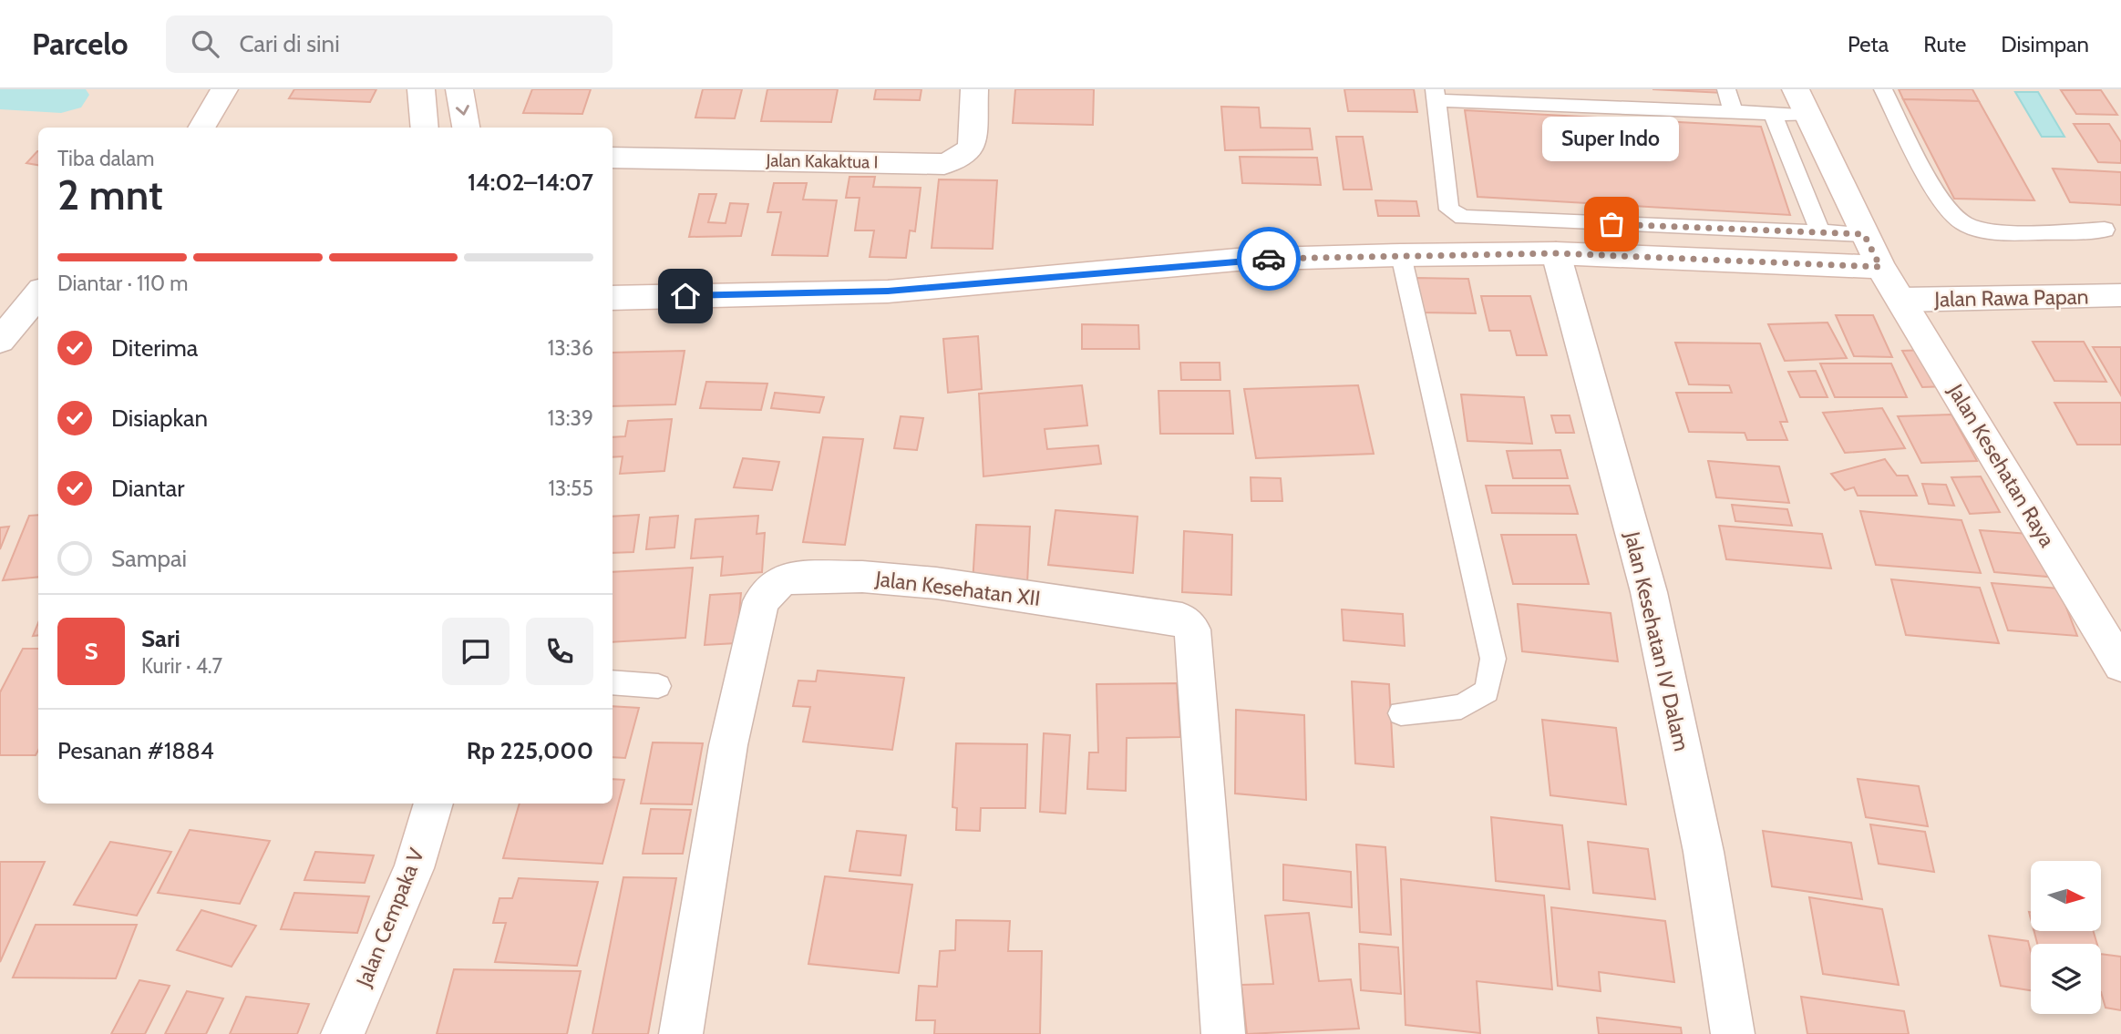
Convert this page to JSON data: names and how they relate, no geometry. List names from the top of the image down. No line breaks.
{"streets":{"street":["Jalan Kakaktua I","Jalan Rawa Papan","Jalan Kesehatan Raya","Jalan Kesehatan XII","Jalan Kesehatan IV Dalam","Jalan Cempaka V"]},"crossings":[["Jalan Rawa Papan","Jalan Kesehatan Raya"]],"places":["Super Indo"],"north":"right","page":{"header":"Parcelo","search":"Cari di sini","nav":["Peta","Rute","Disimpan"],"bubble":"Super Indo","heading":["2 mnt","Tiba dalam","14:02–14:07"],"panel":["Sari","Kurir · 4.7","Pesanan #1884","Rp 225,000"],"bar":"Diantar · 110 m","list":[["Diterima","13:36"],["Disiapkan","13:39"],["Diantar","13:55"],"Sampai"],"round":"S"}}
